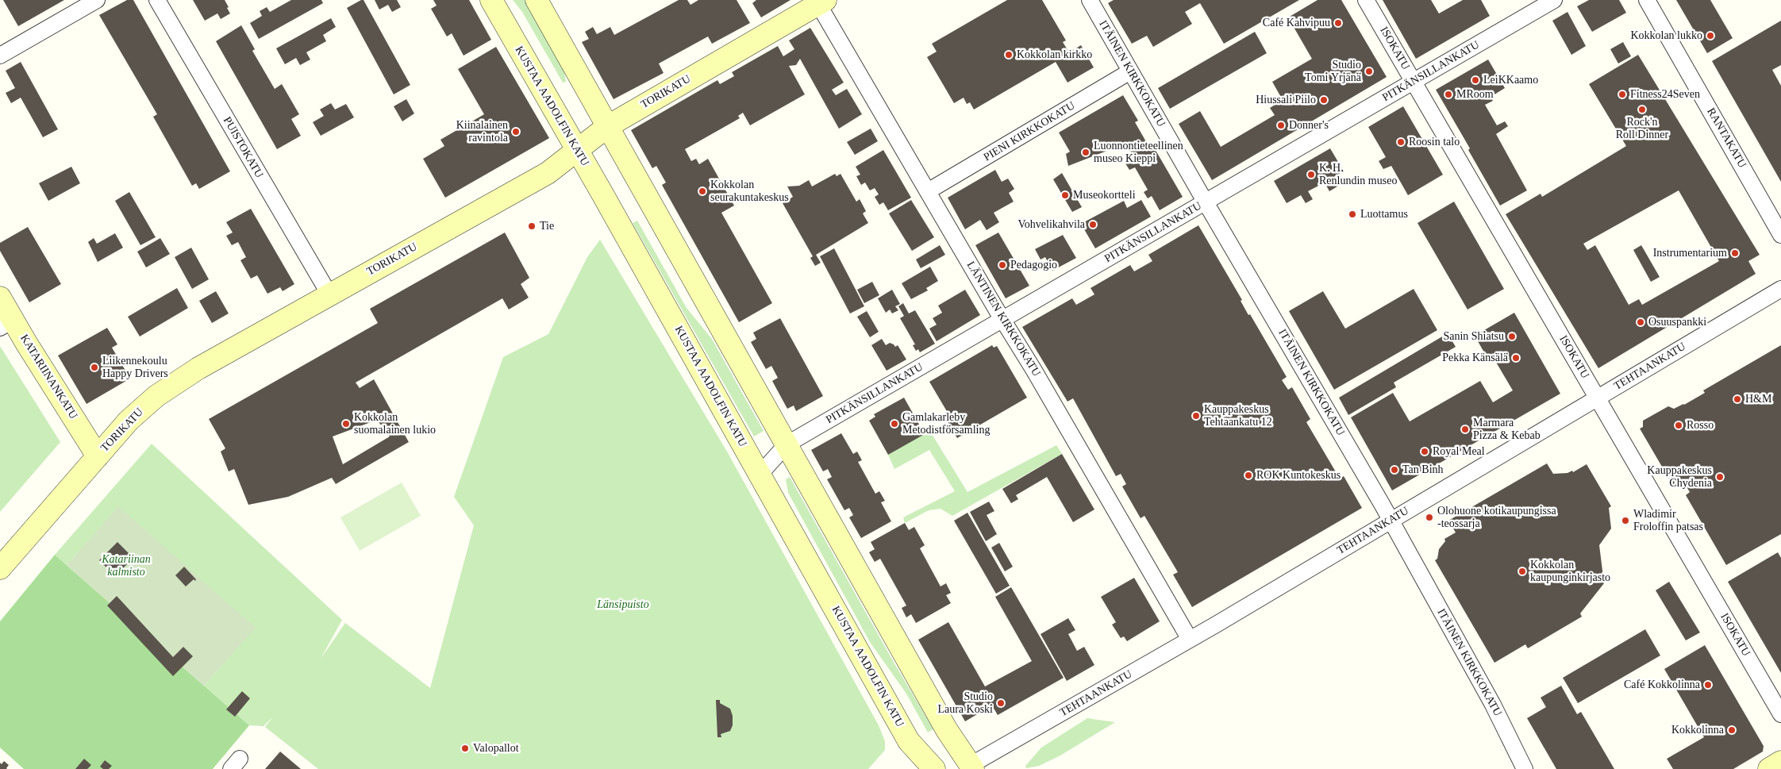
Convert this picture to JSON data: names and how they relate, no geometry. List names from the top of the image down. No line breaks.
{"streets":{"main road":["TORIKATU","KUSTAA AADOLFIN KATU","KATARIINANKATU"],"street":["ISOKATU","PITKÄNSILLANKATU","ITÄINEN KIRKKOKATU","PIENI KIRKKOKATU","RANTAKATU","PUISTOKATU","LÄNTINEN KIRKKOKATU","TEHTAANKATU"]},"crossings":[["ISOKATU","PITKÄNSILLANKATU"],["ISOKATU","TEHTAANKATU"],["PITKÄNSILLANKATU","ITÄINEN KIRKKOKATU"],["PITKÄNSILLANKATU","KUSTAA AADOLFIN KATU"],["PITKÄNSILLANKATU","LÄNTINEN KIRKKOKATU"],["ITÄINEN KIRKKOKATU","PIENI KIRKKOKATU"],["ITÄINEN KIRKKOKATU","TEHTAANKATU"],["TORIKATU","KUSTAA AADOLFIN KATU"],["TORIKATU","PUISTOKATU"],["TORIKATU","LÄNTINEN KIRKKOKATU"],["TORIKATU","KATARIINANKATU"],["PIENI KIRKKOKATU","LÄNTINEN KIRKKOKATU"],["LÄNTINEN KIRKKOKATU","TEHTAANKATU"]],"parks":["Katariinan kalmisto","Länsipuisto"],"places":["Café Kahvipuu","Kokkolan lukko","Kokkolan kirkko","Studio Tomi Yrjänä","LeiKKaamo","MRoom","Fitness24Seven","Hiussali Piilo","Rock'n Roll Dinner","Donner's","Kiinalainen ravintola","Roosin talo","Luonnontieteellinen museo Kieppi","K. H. Renlundin museo","Kokkolan seurakuntakeskus","Museokortteli","Luottamus","Vohvelikahvila","Tie","Instrumentarium","Pedagogio","Osuuspankki","Sanin Shiatsu","Pekka Känsälä","Liikennekoulu Happy Drivers","H&M","Kauppakeskus Tehtaankatu 12","Kokkolan suomalainen lukio","Gamlakarleby Metodistförsamling","Rosso","Marmara Pizza & Kebab","Royal Meal","Tan Binh","ROK Kuntokeskus","Kauppakeskus Chydenia","Olohuone kotikaupungissa -teossarja","Wladimir Froloffin patsas","Kokkolan kaupunginkirjasto","Café Kokkolinna","Studio Laura Koski","Kokkolinna","Valopallot"]}
